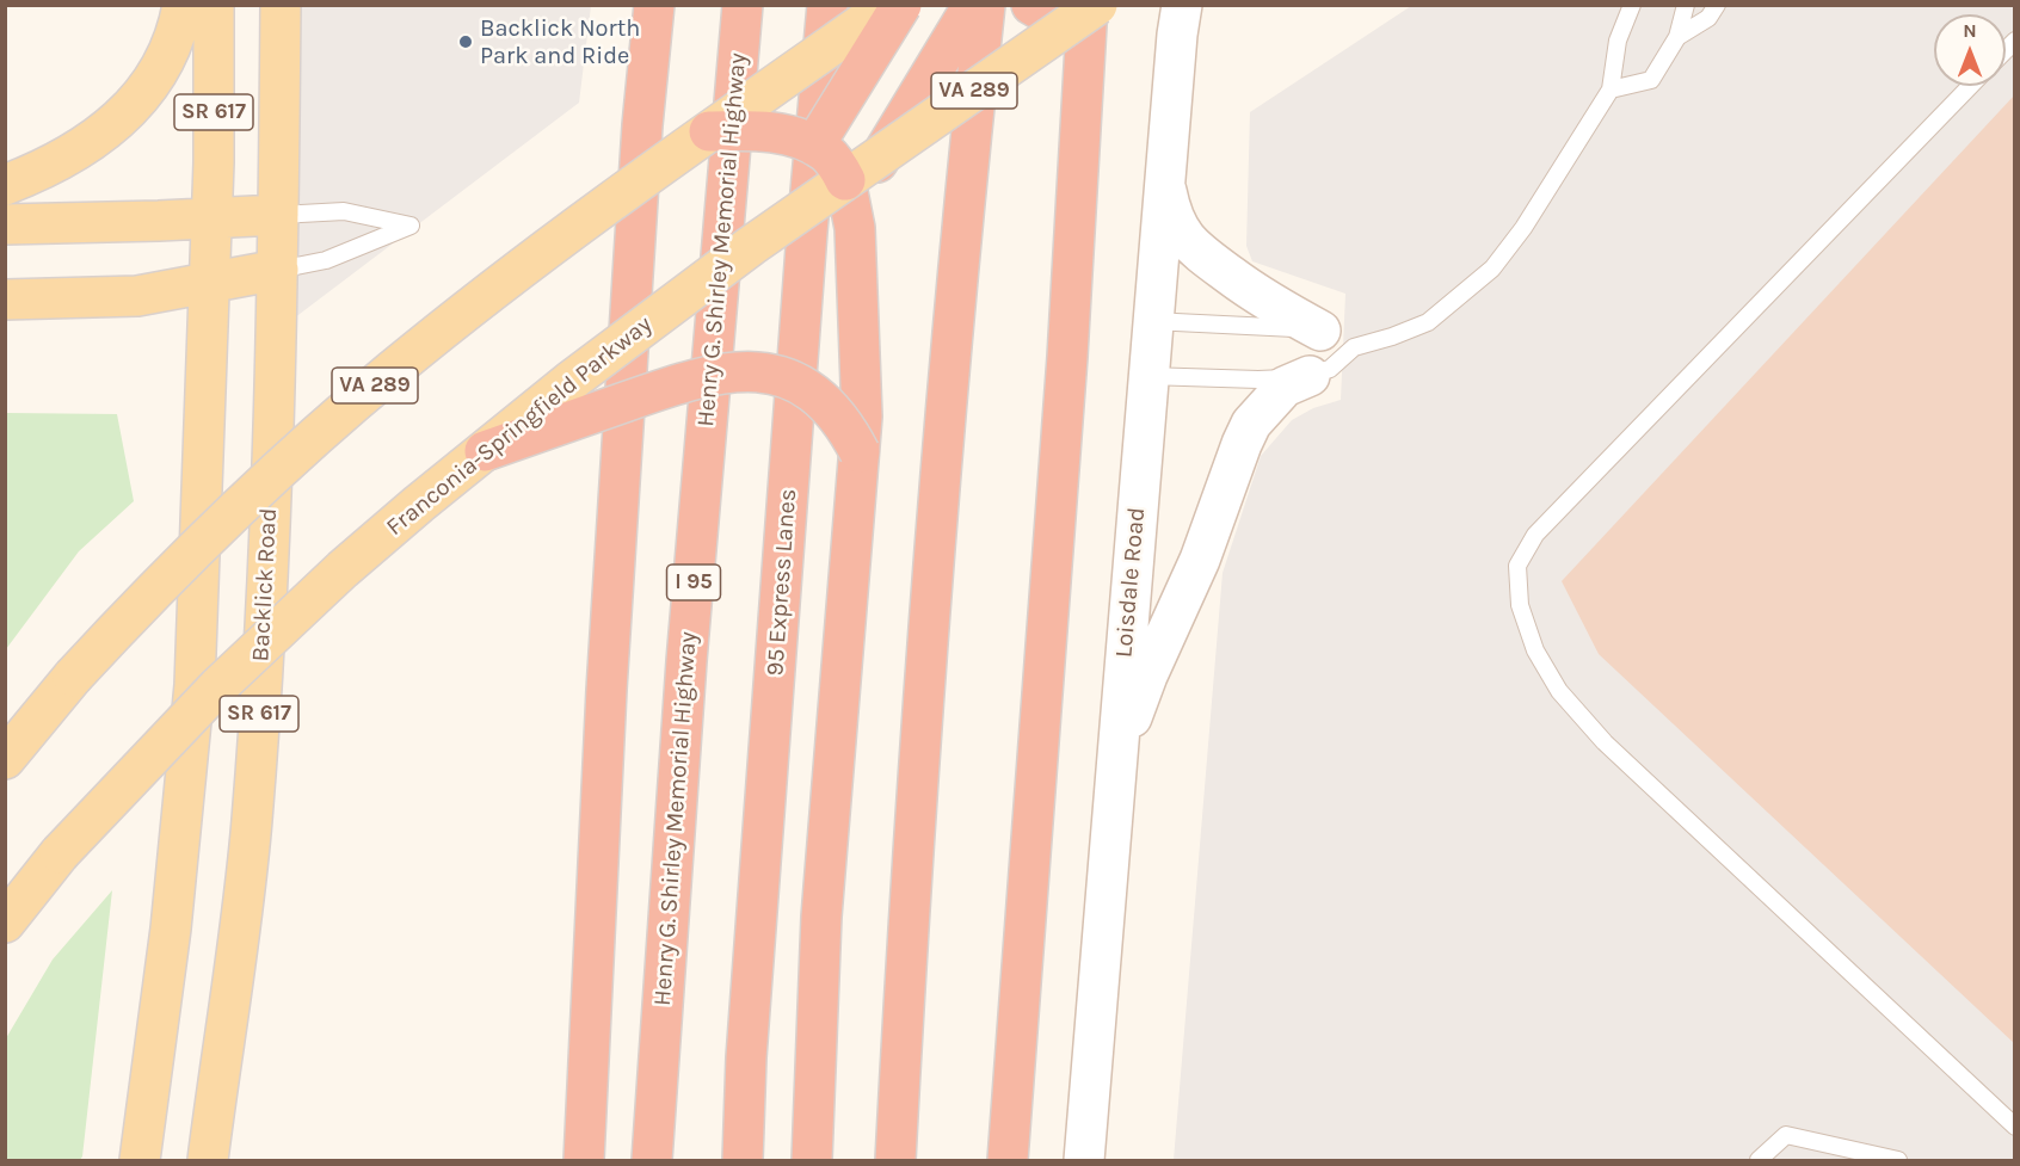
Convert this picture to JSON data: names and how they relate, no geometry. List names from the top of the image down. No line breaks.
{"streets":{"highway":["Henry G. Shirley Memorial Highway","I 95","95 Express Lanes"],"main road":["VA 289","SR 617","Franconia-Springfield Parkway","Loisdale Road","Backlick Road"]},"places":["Backlick North Park and Ride"],"north":"top"}
